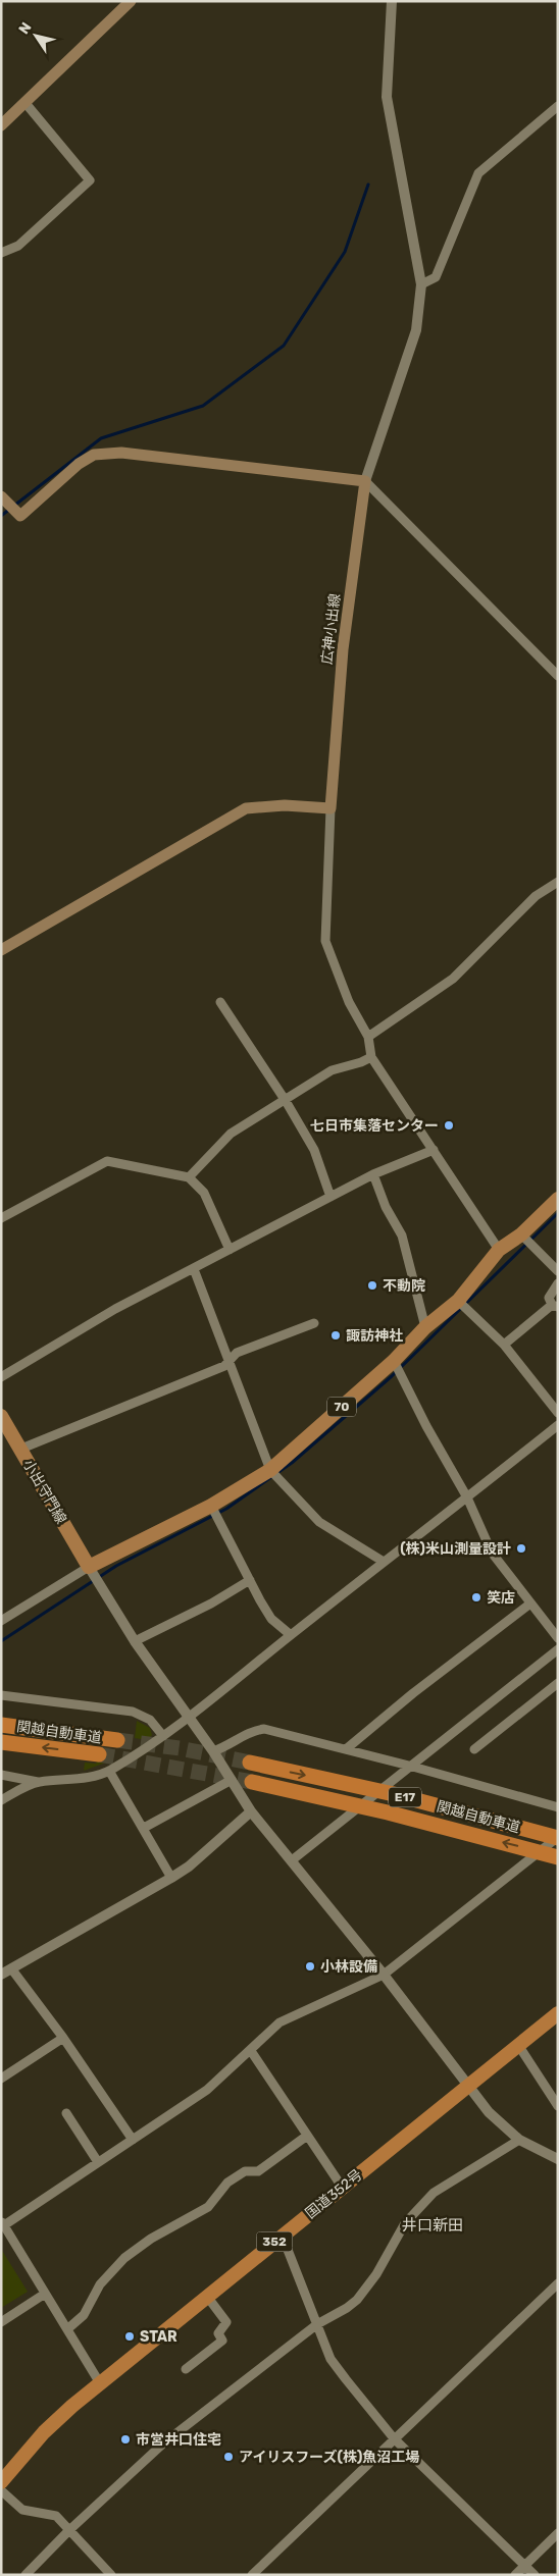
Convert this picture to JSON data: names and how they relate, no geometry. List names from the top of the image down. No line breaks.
{"streets":{"highway":["関越自動車道","E17","国道352号","352"],"main road":["広神小出線","70","小出守門線"]},"crossings":[["70","小出守門線"]],"districts":["井口新田"],"places":["七日市集落センター","不動院","諏訪神社","(株)米山測量設計","笑店","小林設備","STAR","市営井口住宅","アイリスフーズ(株)魚沼工場"],"north":"top left"}
